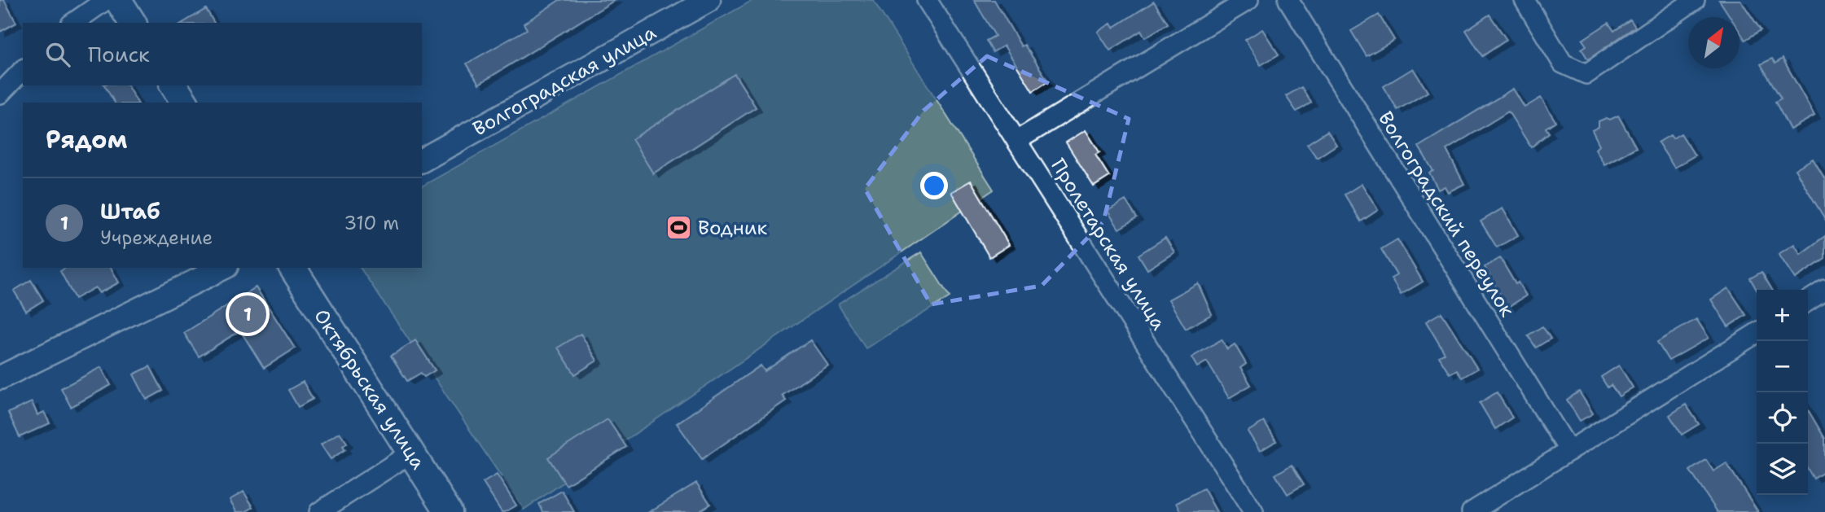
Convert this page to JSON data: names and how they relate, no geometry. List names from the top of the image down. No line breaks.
{"streets":{"main road":["Октябрьская улица"],"street":["Волгоградская улица","Волгоградский переулок","Пролетарская улица"]},"places":{"sports":["Водник"]},"north":"top right","page":{"search":"Поиск","heading":"Рядом","list":[{"mark":"1","name":"Штаб","note":"Учреждение","value":"310 m"}],"map_buttons":["+","−"],"pins":"1"}}
